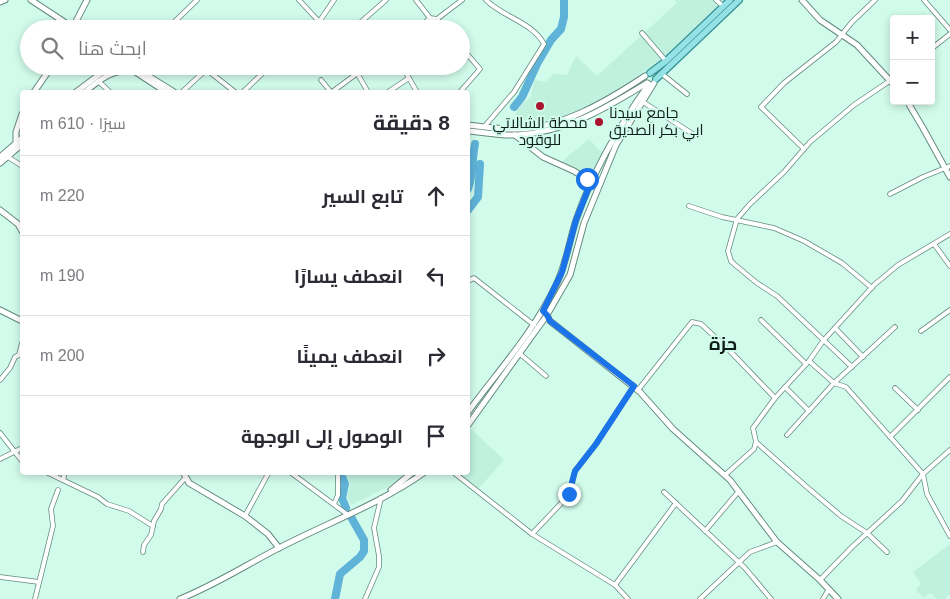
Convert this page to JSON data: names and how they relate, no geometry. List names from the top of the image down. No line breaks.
{"districts":["حزة"],"places":["محطة الشالاتي للوقود","جامع سيدنا ابي بكر الصديق"],"page":{"map_buttons":["+","−"],"search":"ابحث هنا","heading":["8 دقيقة","سيرًا · 610 m"],"list":[["تابع السير","220 m"],["انعطف يسارًا","190 m"],["انعطف يمينًا","200 m"],"الوصول إلى الوجهة"]}}
